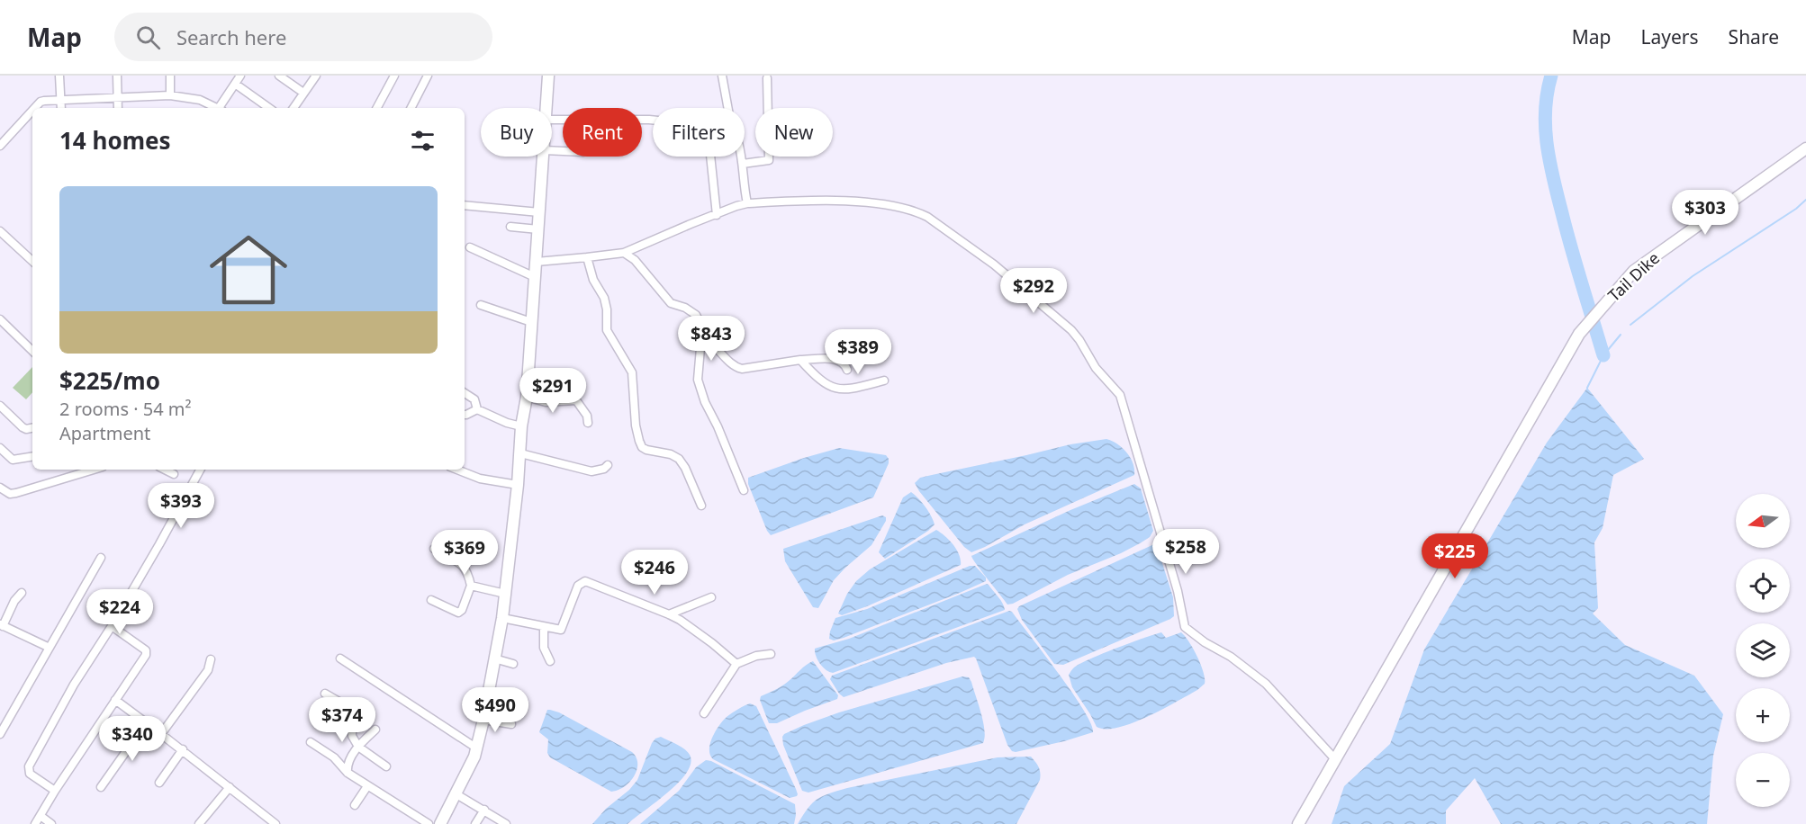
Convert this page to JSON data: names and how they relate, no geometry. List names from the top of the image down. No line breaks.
{"streets":{"street":["Tail Dike"]},"north":"left","page":{"header":"Map","search":"Search here","nav":["Map","Layers","Share"],"chip":["Buy","Rent","Filters","New"],"heading":"14 homes","list":[{"name":"$225/mo","note":"2 rooms · 54 m² · Apartment"}],"price":["$303","$292","$843","$389","$291","$393","$258","$369","$225","$246","$224","$490","$374","$340"],"map_buttons":["+","−"]}}
